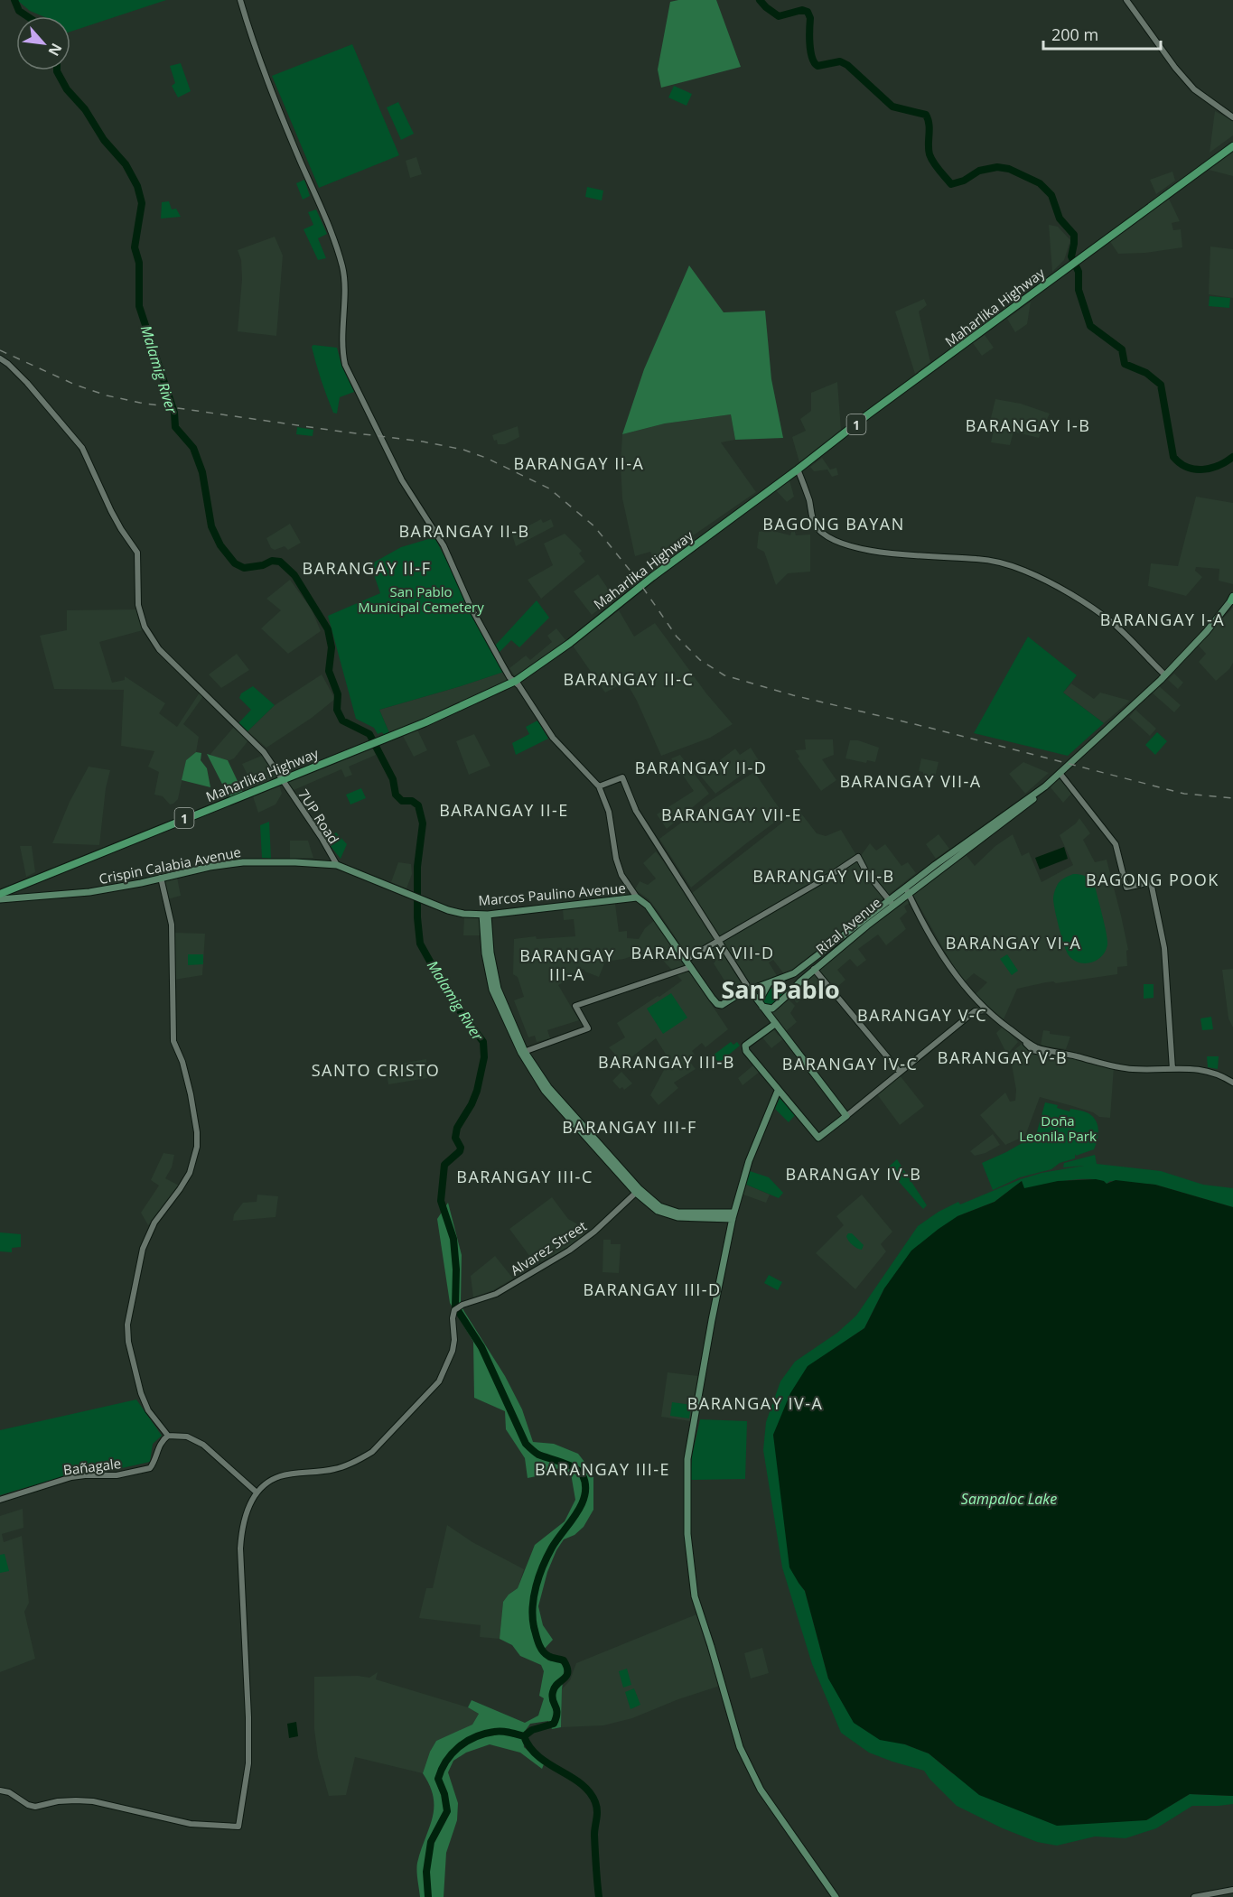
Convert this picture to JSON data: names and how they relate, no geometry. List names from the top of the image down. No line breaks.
{"streets":{"main road":["Maharlika Highway","1","Crispin Calabia Avenue","Marcos Paulino Avenue","Rizal Avenue"],"street":["7UP Road","Alvarez Street","Bañagale"]},"crossings":[["Maharlika Highway","7UP Road"],["7UP Road","Crispin Calabia Avenue"],["Crispin Calabia Avenue","Marcos Paulino Avenue"],["Marcos Paulino Avenue","Rizal Avenue"]],"districts":["BARANGAY I-B","BARANGAY II-A","BAGONG BAYAN","BARANGAY II-B","BARANGAY II-F","BARANGAY I-A","BARANGAY II-C","BARANGAY II-D","BARANGAY VII-A","BARANGAY II-E","BARANGAY VII-E","BARANGAY VII-B","BAGONG POOK","BARANGAY VI-A","BARANGAY VII-D","BARANGAY III-A","San Pablo","BARANGAY V-C","BARANGAY V-B","BARANGAY III-B","BARANGAY IV-C","SANTO CRISTO","BARANGAY III-F","BARANGAY IV-B","BARANGAY III-C","BARANGAY III-D","BARANGAY IV-A","BARANGAY III-E"],"water":["Malamig River","Sampaloc Lake"],"parks":["San Pablo Municipal Cemetery","Doña Leonila Park"],"scale_bar":"200 m","north":"bottom right"}
